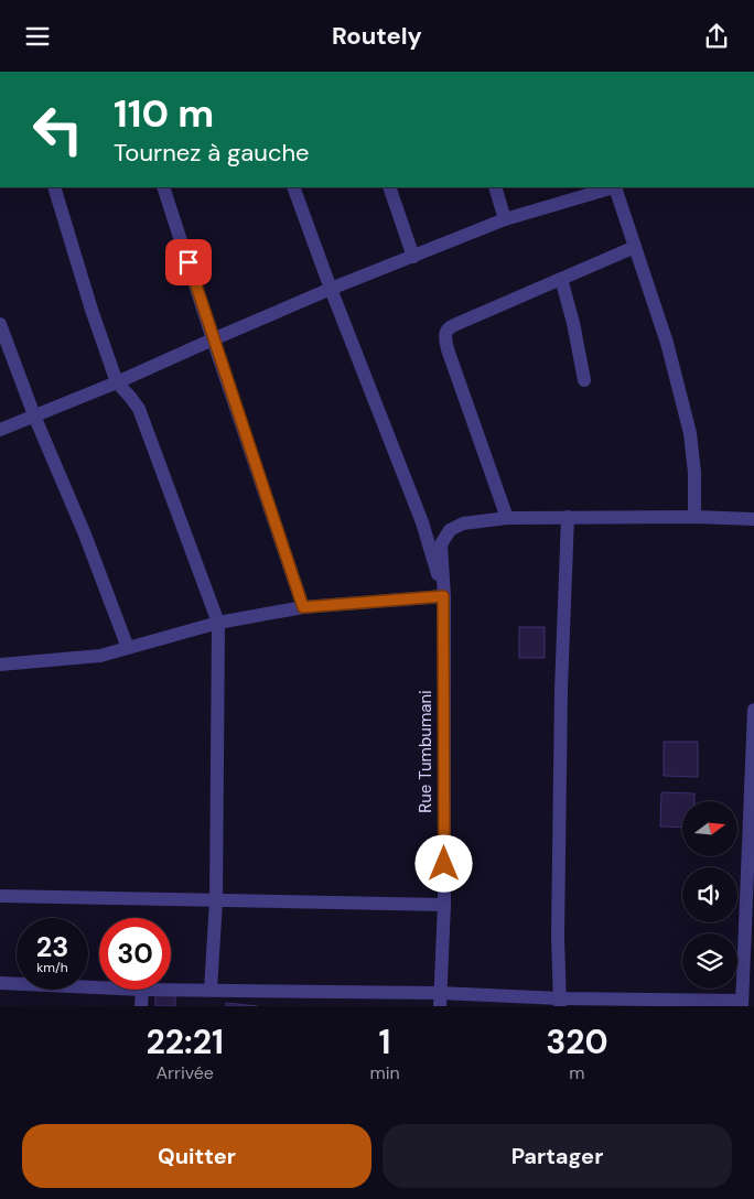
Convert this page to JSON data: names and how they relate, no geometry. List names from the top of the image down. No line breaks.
{"streets":{"street":["Rue Tumbumani"]},"north":"right","page":{"header":"Routely","turn":["110 m","Tournez à gauche"],"speed":"23 km/h","limit":"30","eta":["22:21","Arrivée","1","min","320","m"],"buttons":["Quitter","Partager"]}}
